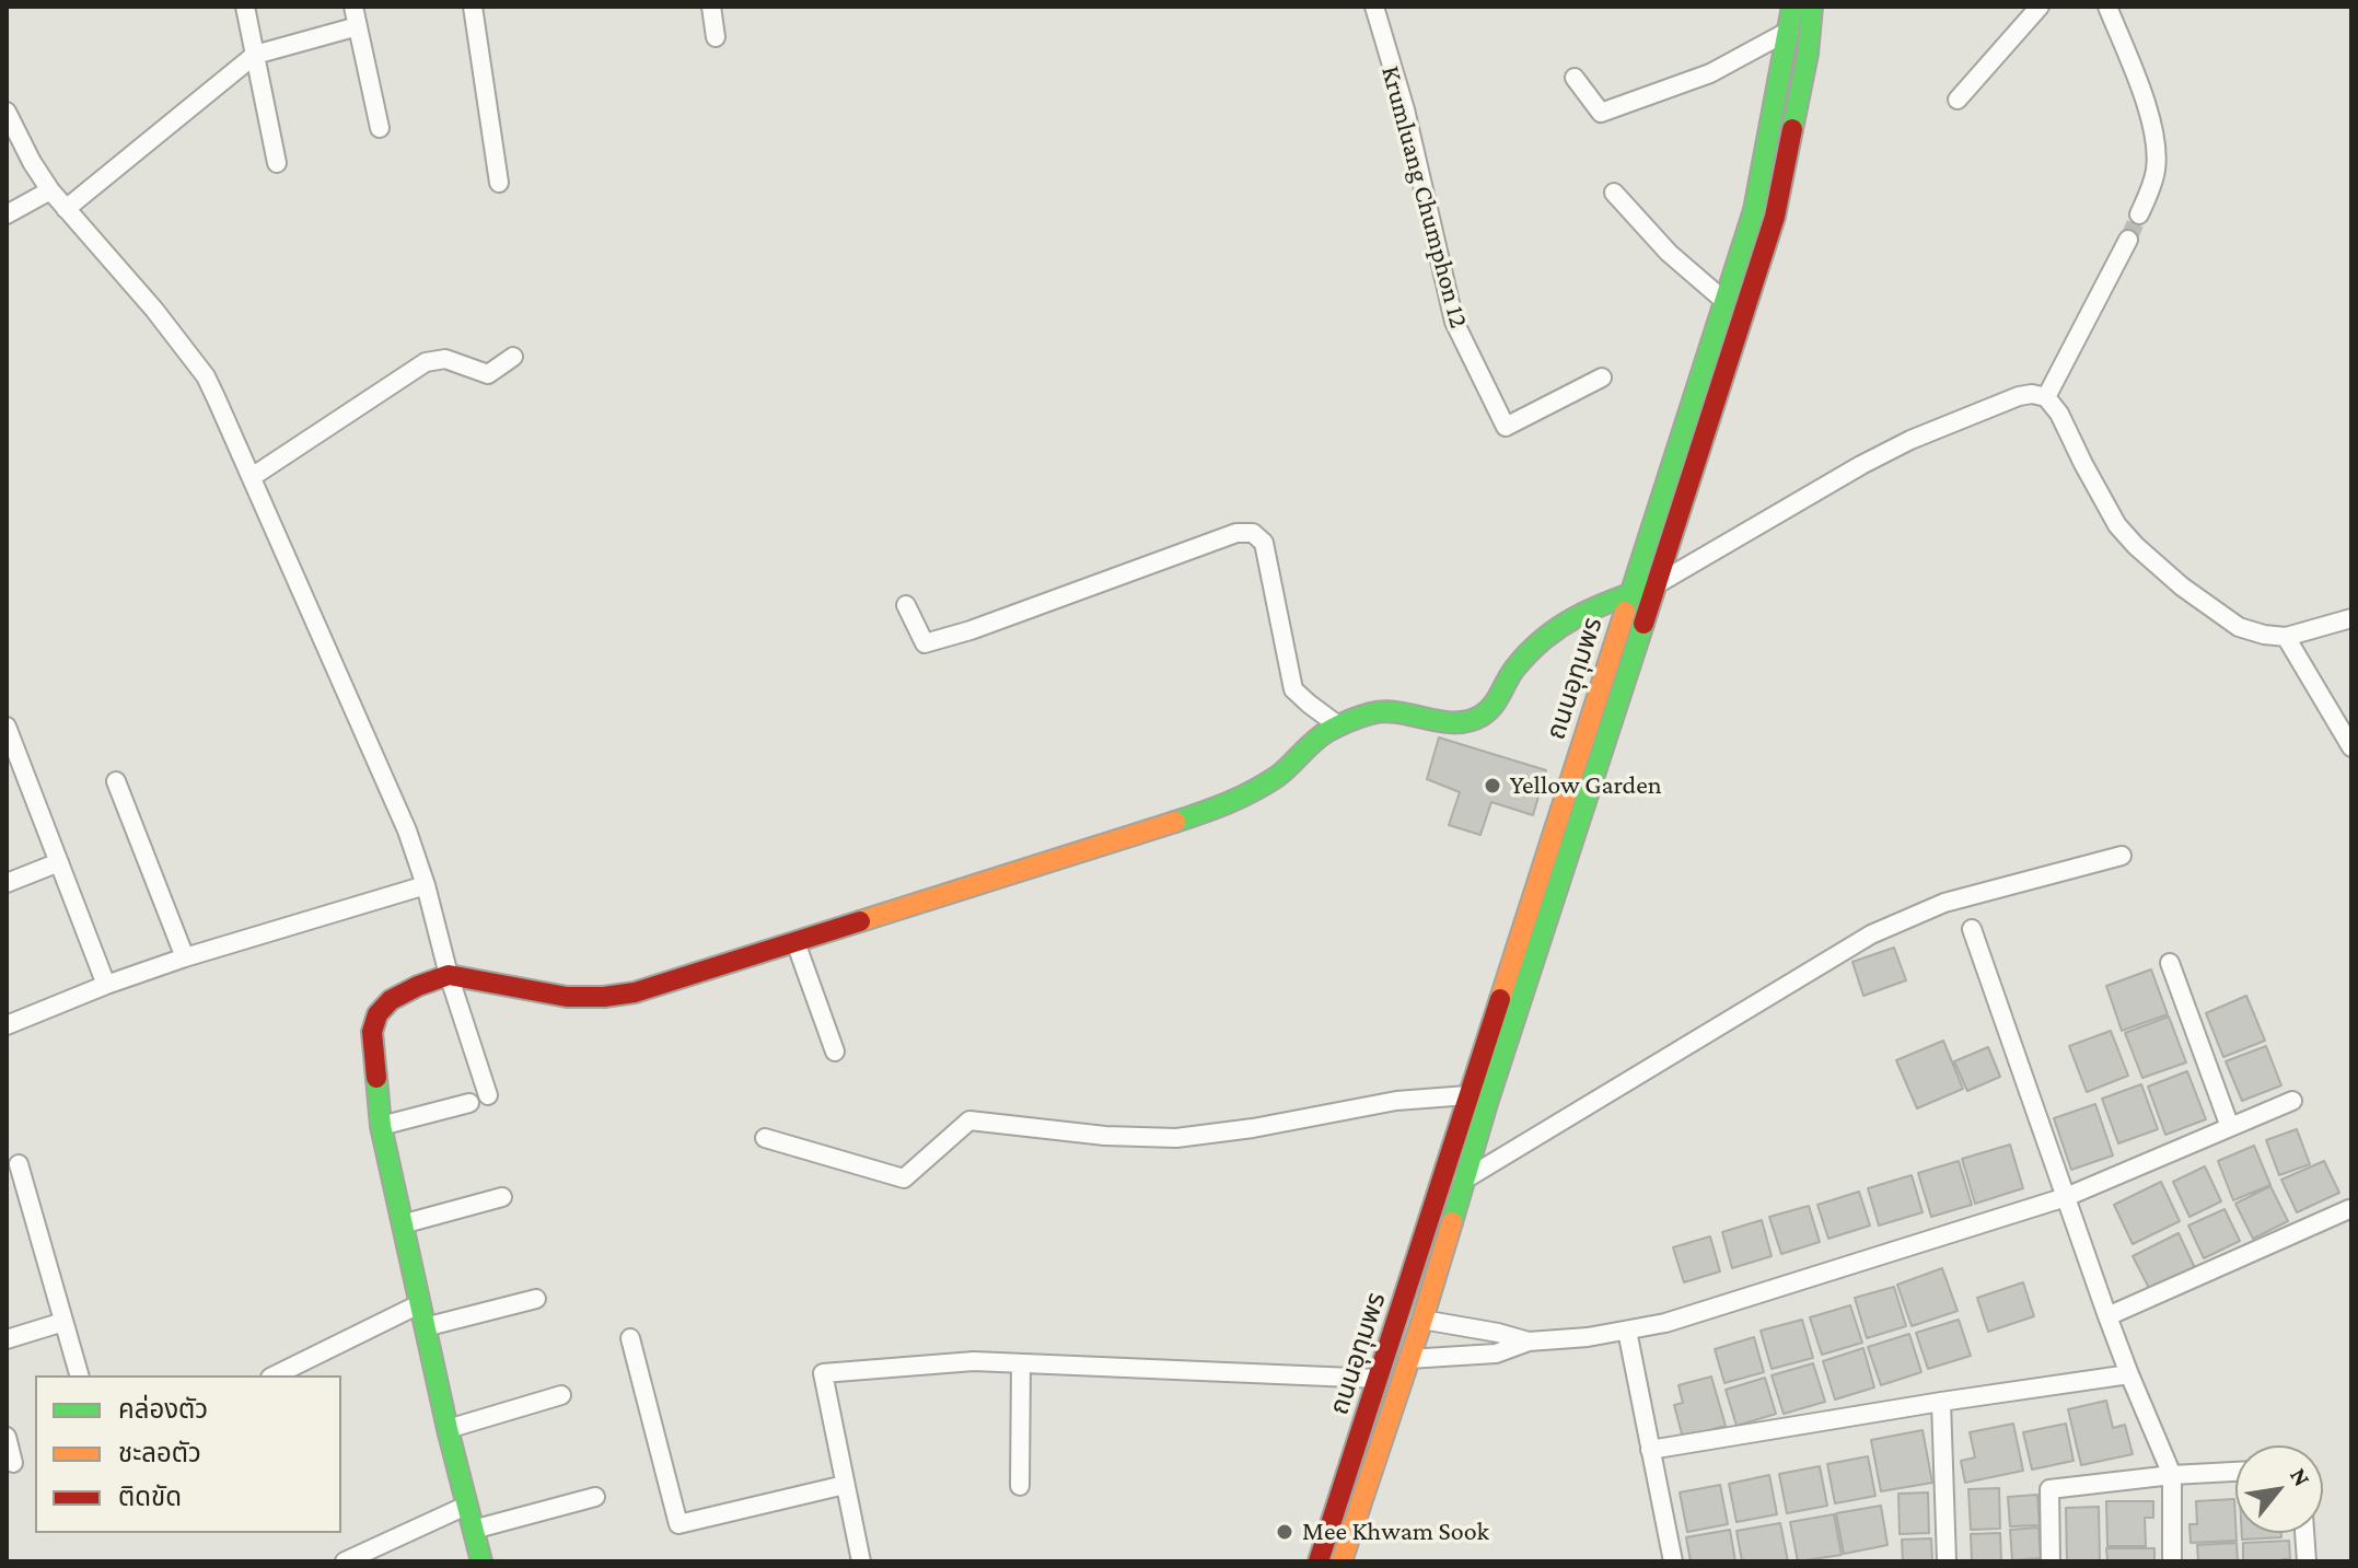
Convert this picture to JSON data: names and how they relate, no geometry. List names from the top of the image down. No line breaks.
{"streets":{"street":["Krumluang Chumphon 12","ถนนอุทุมพร"]},"places":["Yellow Garden","Mee Khwam Sook"],"legend":["คล่องตัว","ชะลอตัว","ติดขัด"],"north":"top right"}
